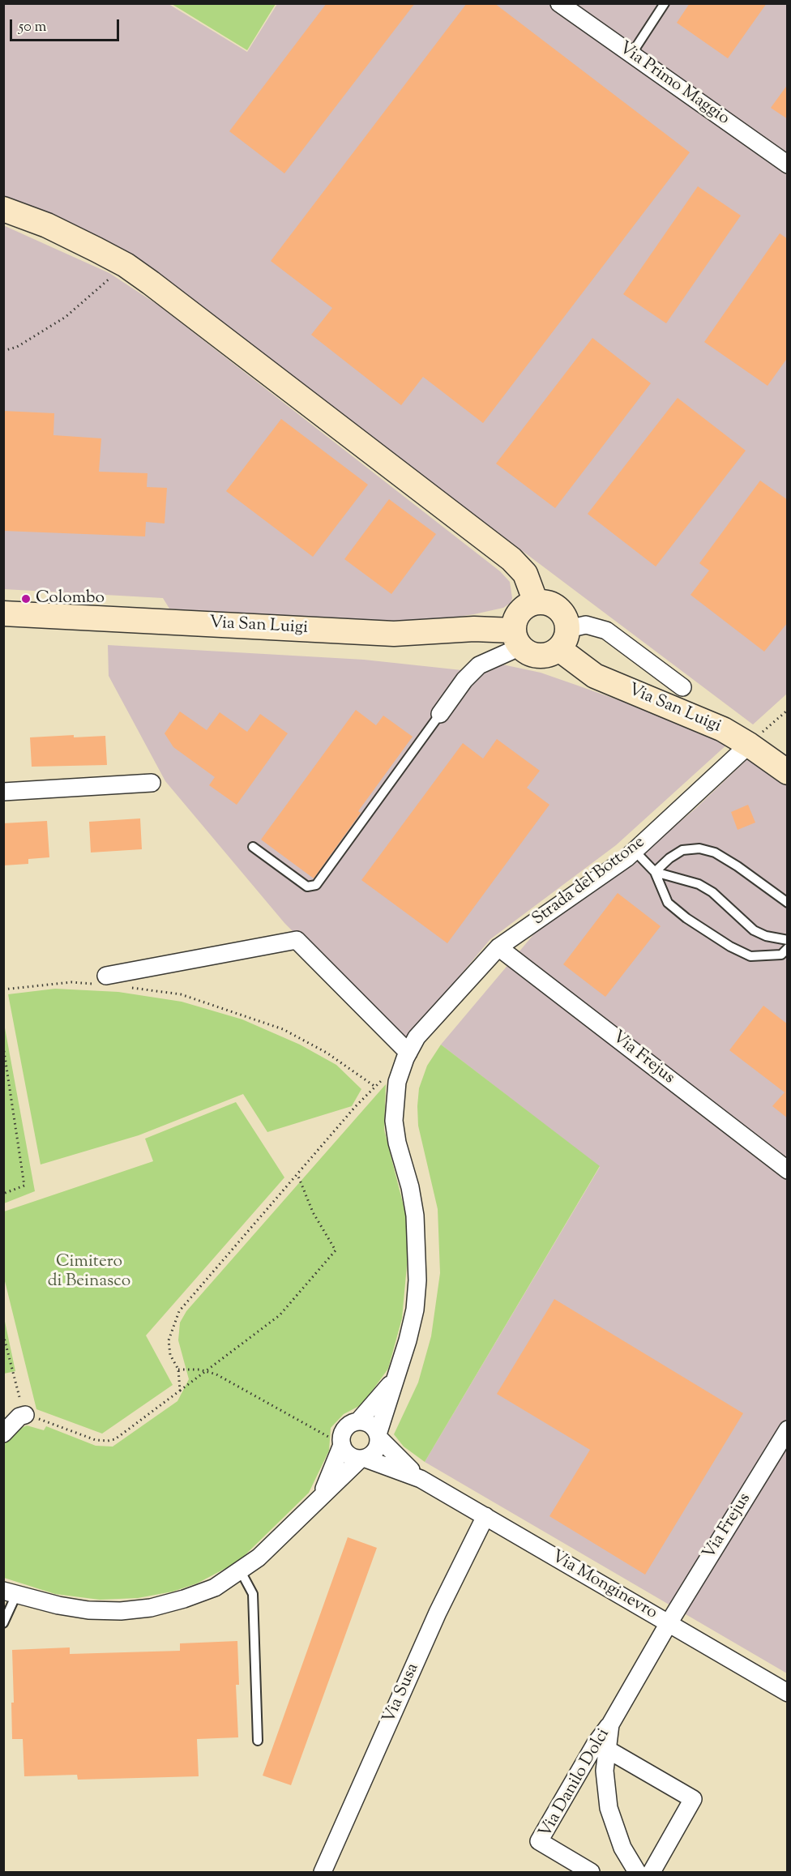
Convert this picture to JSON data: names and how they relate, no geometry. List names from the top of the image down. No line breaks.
{"streets":{"street":["Via Primo Maggio","Via San Luigi","Strada del Bottone","Via Frejus","Via Monginevro","Via Susa","Via Danilo Dolci"]},"crossings":[["Via San Luigi","Strada del Bottone"],["Strada del Bottone","Via Frejus"],["Via Frejus","Via Monginevro"],["Via Frejus","Via Danilo Dolci"],["Via Monginevro","Via Susa"],["Via Monginevro","Via Danilo Dolci"]],"parks":["Cimitero di Beinasco"],"places":["Colombo"],"scale_bar":"50 m"}
